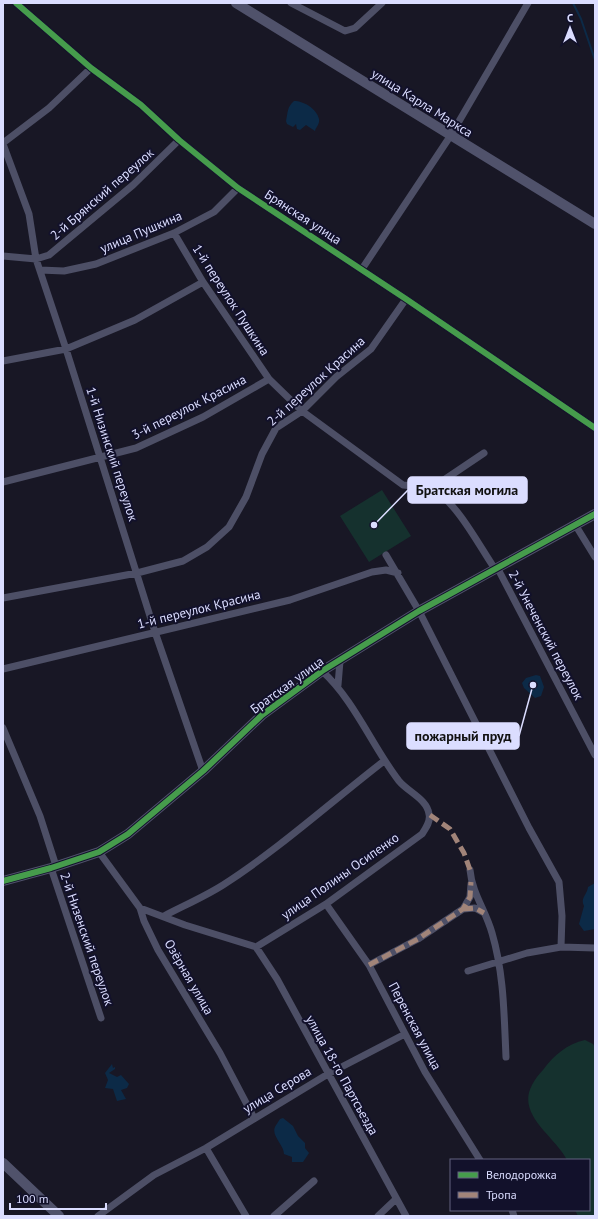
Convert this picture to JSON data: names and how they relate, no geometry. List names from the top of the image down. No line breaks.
{"streets":{"street":["улица Карла Маркса","2-й Брянский переулок","Брянская улица","улица Пушкина","1-й переулок Пушкина","2-й переулок Красина","3-й переулок Красина","1-й Низинский переулок","1-й переулок Красина","2-й Унеченский переулок","Братская улица","улица Полины Осипенко","2-й Низенский переулок","Озёрная улица","Перенская улица","улица 18-го Партсъезда","улица Серова"]},"crossings":[["2-й Брянский переулок","Брянская улица"],["2-й Брянский переулок","1-й Низинский переулок"],["Брянская улица","улица Пушкина"],["Брянская улица","2-й переулок Красина"],["улица Пушкина","1-й переулок Пушкина"],["улица Пушкина","1-й Низинский переулок"],["1-й переулок Пушкина","2-й переулок Красина"],["1-й переулок Пушкина","3-й переулок Красина"],["1-й переулок Пушкина","2-й Унеченский переулок"],["2-й переулок Красина","1-й Низинский переулок"],["3-й переулок Красина","1-й Низинский переулок"],["1-й Низинский переулок","1-й переулок Красина"],["1-й Низинский переулок","Братская улица"],["2-й Унеченский переулок","Братская улица"],["Братская улица","улица Полины Осипенко"],["Братская улица","2-й Низенский переулок"],["Братская улица","Озёрная улица"],["улица Полины Осипенко","Перенская улица"],["улица Полины Осипенко","улица 18-го Партсъезда"],["Озёрная улица","улица Серова"],["Перенская улица","улица Серова"],["улица 18-го Партсъезда","улица Серова"]],"places":["Братская могила","пожарный пруд"],"legend":["Велодорожка","Тропа"],"scale_bar":"100 m","north":"top"}
